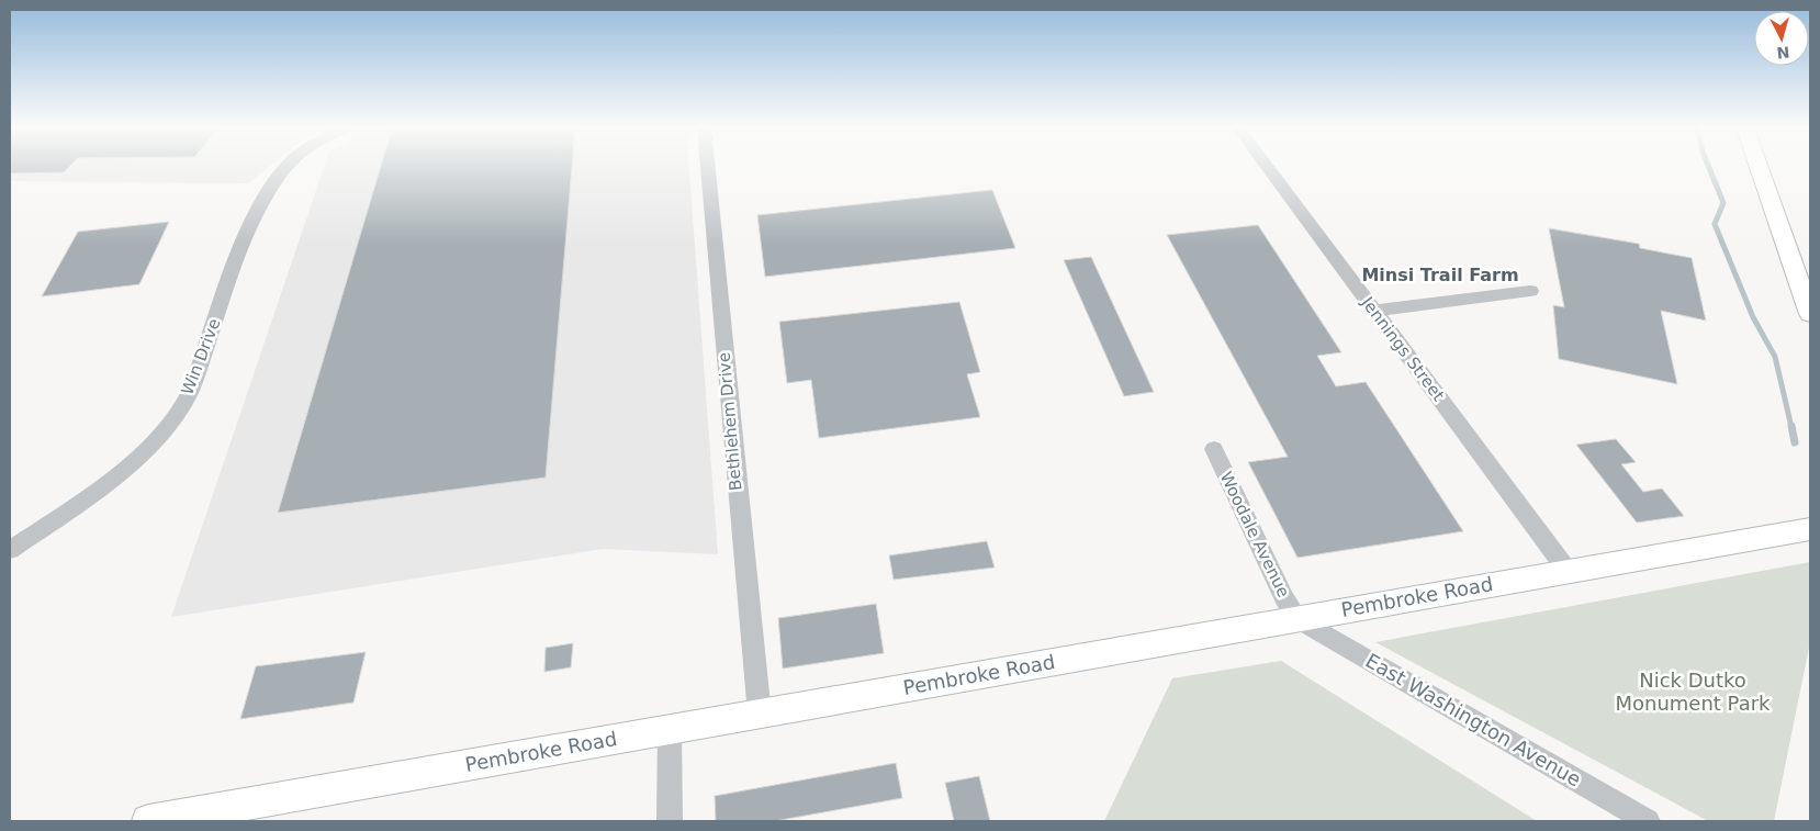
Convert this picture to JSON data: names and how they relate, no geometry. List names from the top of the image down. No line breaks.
{"streets":{"main road":["Pembroke Road"],"street":["Jennings Street","Win Drive","Bethlehem Drive","Woodale Avenue","East Washington Avenue"]},"crossings":[["Jennings Street","Pembroke Road"],["Bethlehem Drive","Pembroke Road"],["Woodale Avenue","Pembroke Road"],["Woodale Avenue","East Washington Avenue"],["Pembroke Road","East Washington Avenue"]],"districts":["Minsi Trail Farm"],"parks":["Nick Dutko Monument Park"],"north":"bottom"}
